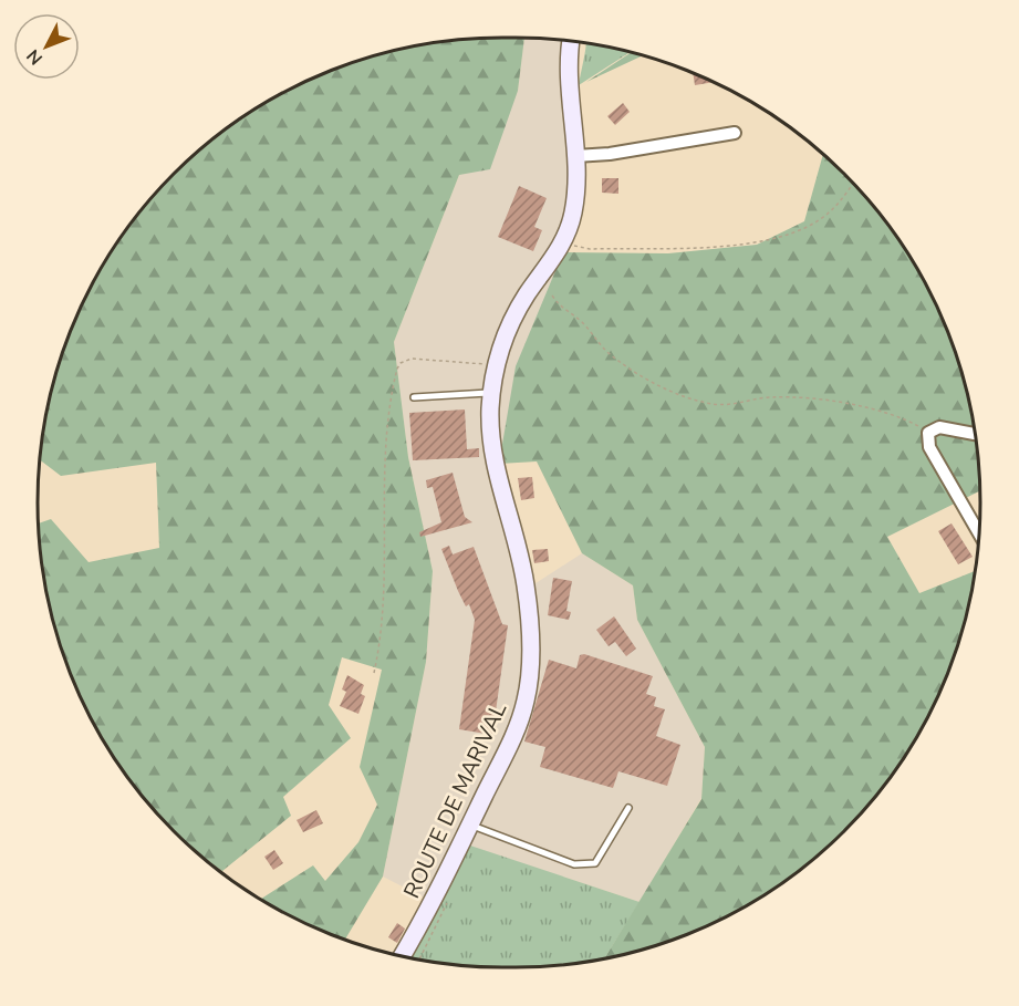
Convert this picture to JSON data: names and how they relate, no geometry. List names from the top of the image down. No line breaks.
{"streets":{"main road":["ROUTE DE MARIVAL"]},"north":"bottom left"}
